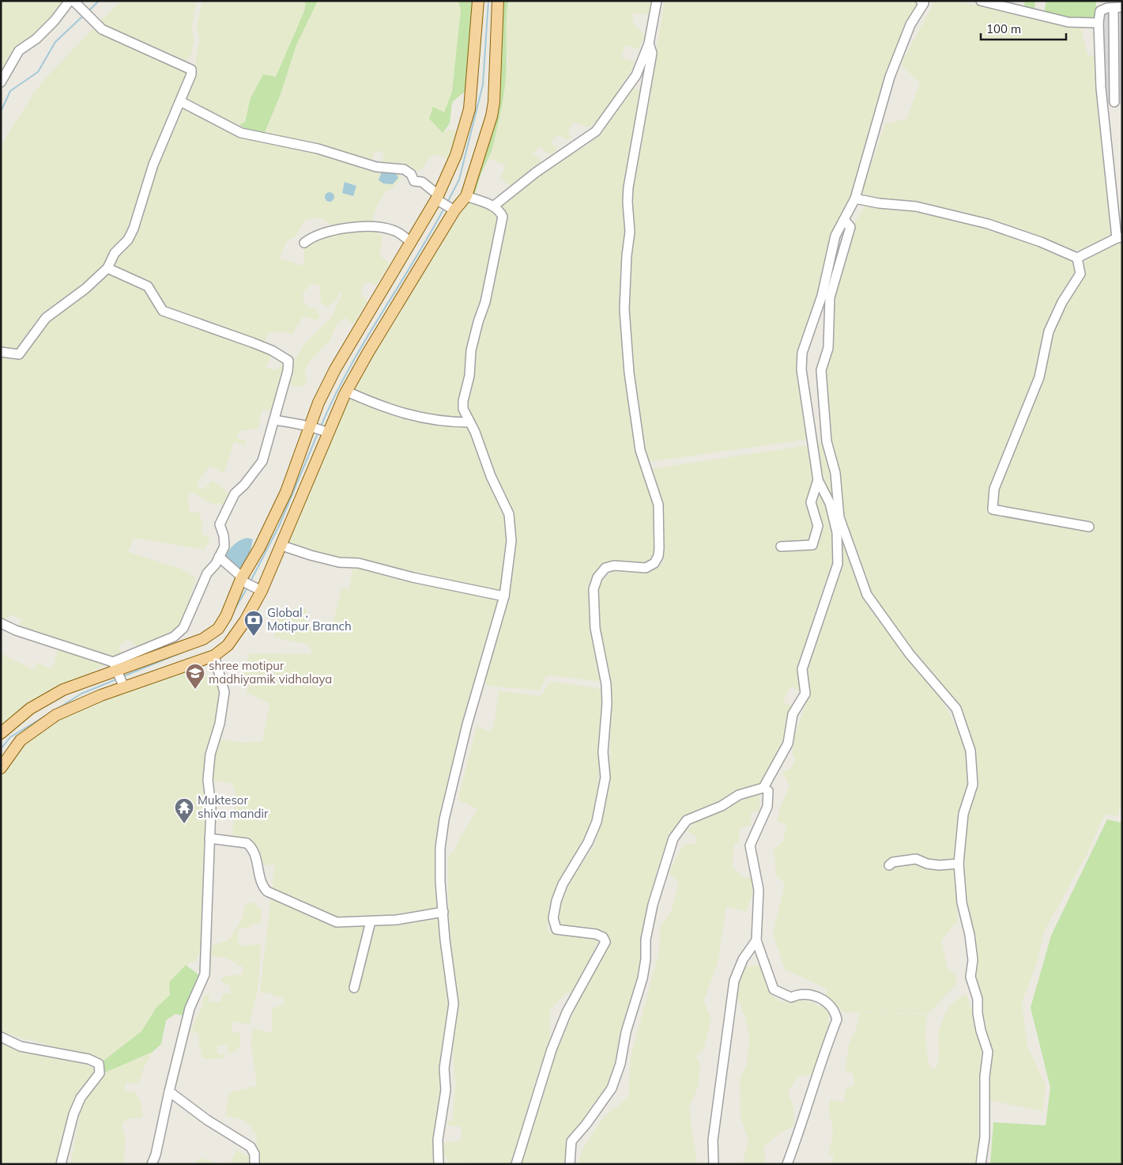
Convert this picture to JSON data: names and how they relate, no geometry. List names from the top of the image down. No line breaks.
{"places":{"bank":["Global , Motipur Branch"],"school or university":["shree motipur madhiyamik vidhalaya"],"temple":["Muktesor shiva mandir"]},"scale_bar":"100 m"}
